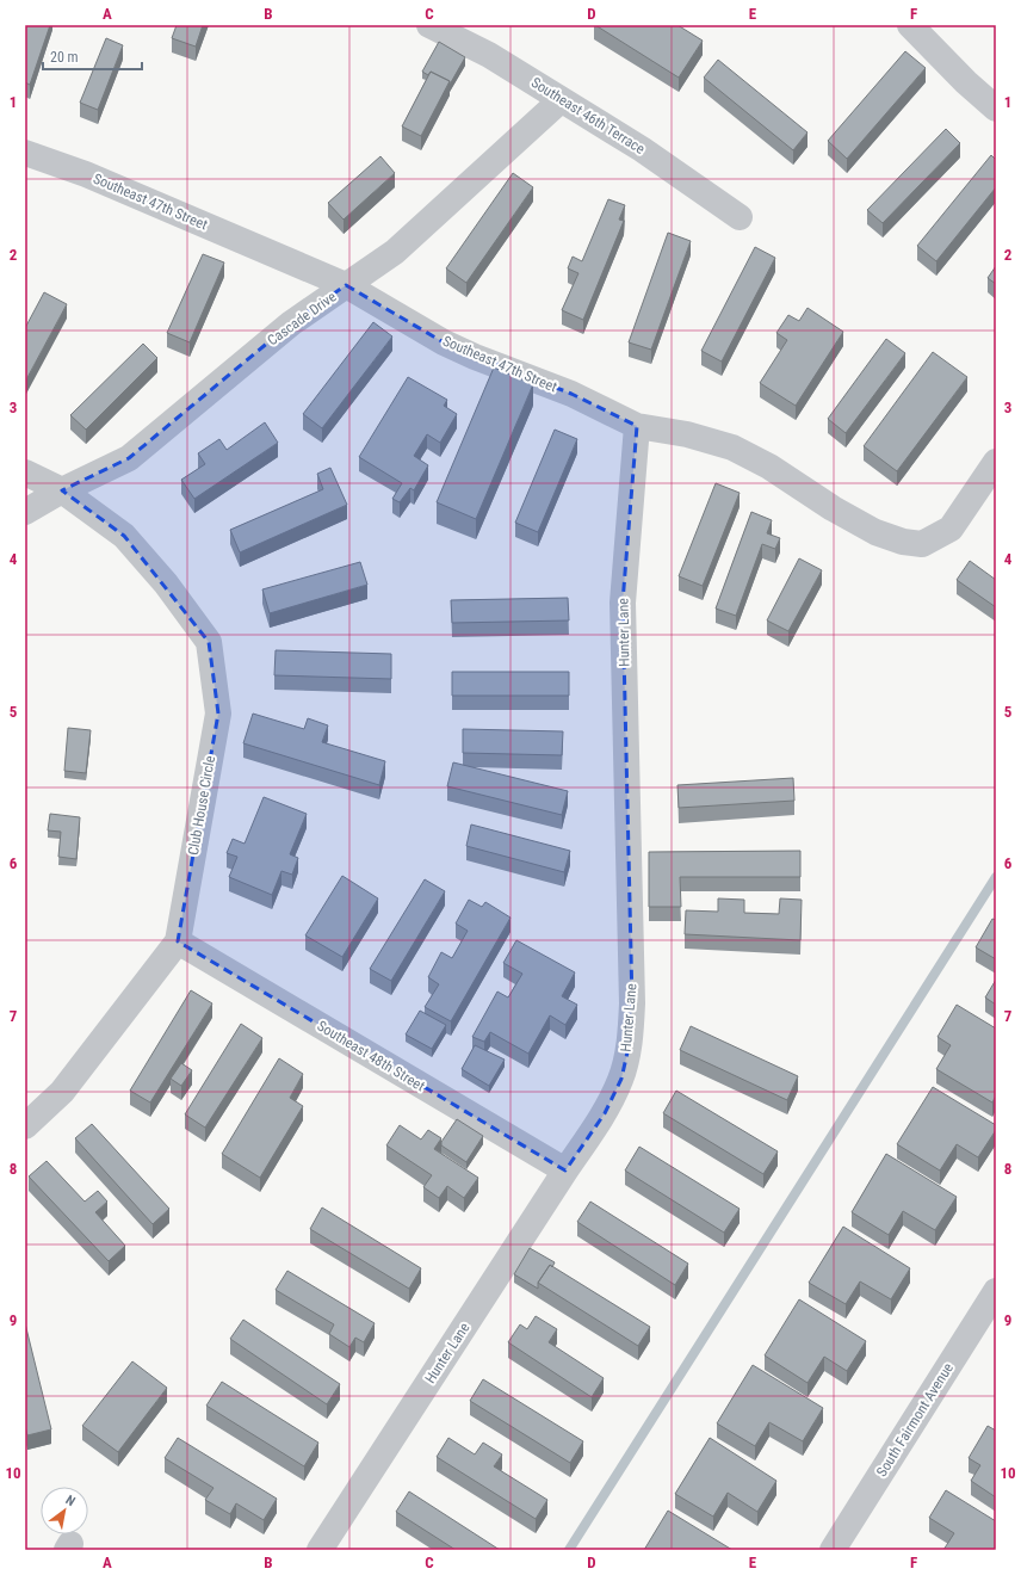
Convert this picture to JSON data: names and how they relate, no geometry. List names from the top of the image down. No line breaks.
{"streets":{"street":["Southeast 46th Terrace","Southeast 47th Street","Cascade Drive","Hunter Lane","Club House Circle","Southeast 48th Street","South Fairmont Avenue"]},"crossings":[["Southeast 46th Terrace","Cascade Drive"],["Southeast 47th Street","Cascade Drive"],["Southeast 47th Street","Hunter Lane"],["Cascade Drive","Club House Circle"],["Hunter Lane","Southeast 48th Street"],["Club House Circle","Southeast 48th Street"]],"scale_bar":"20 m","north":"top right","grid":{"columns":["A","B","C","D","E","F"],"rows":["1","2","3","4","5","6","7","8","9","10"]}}
